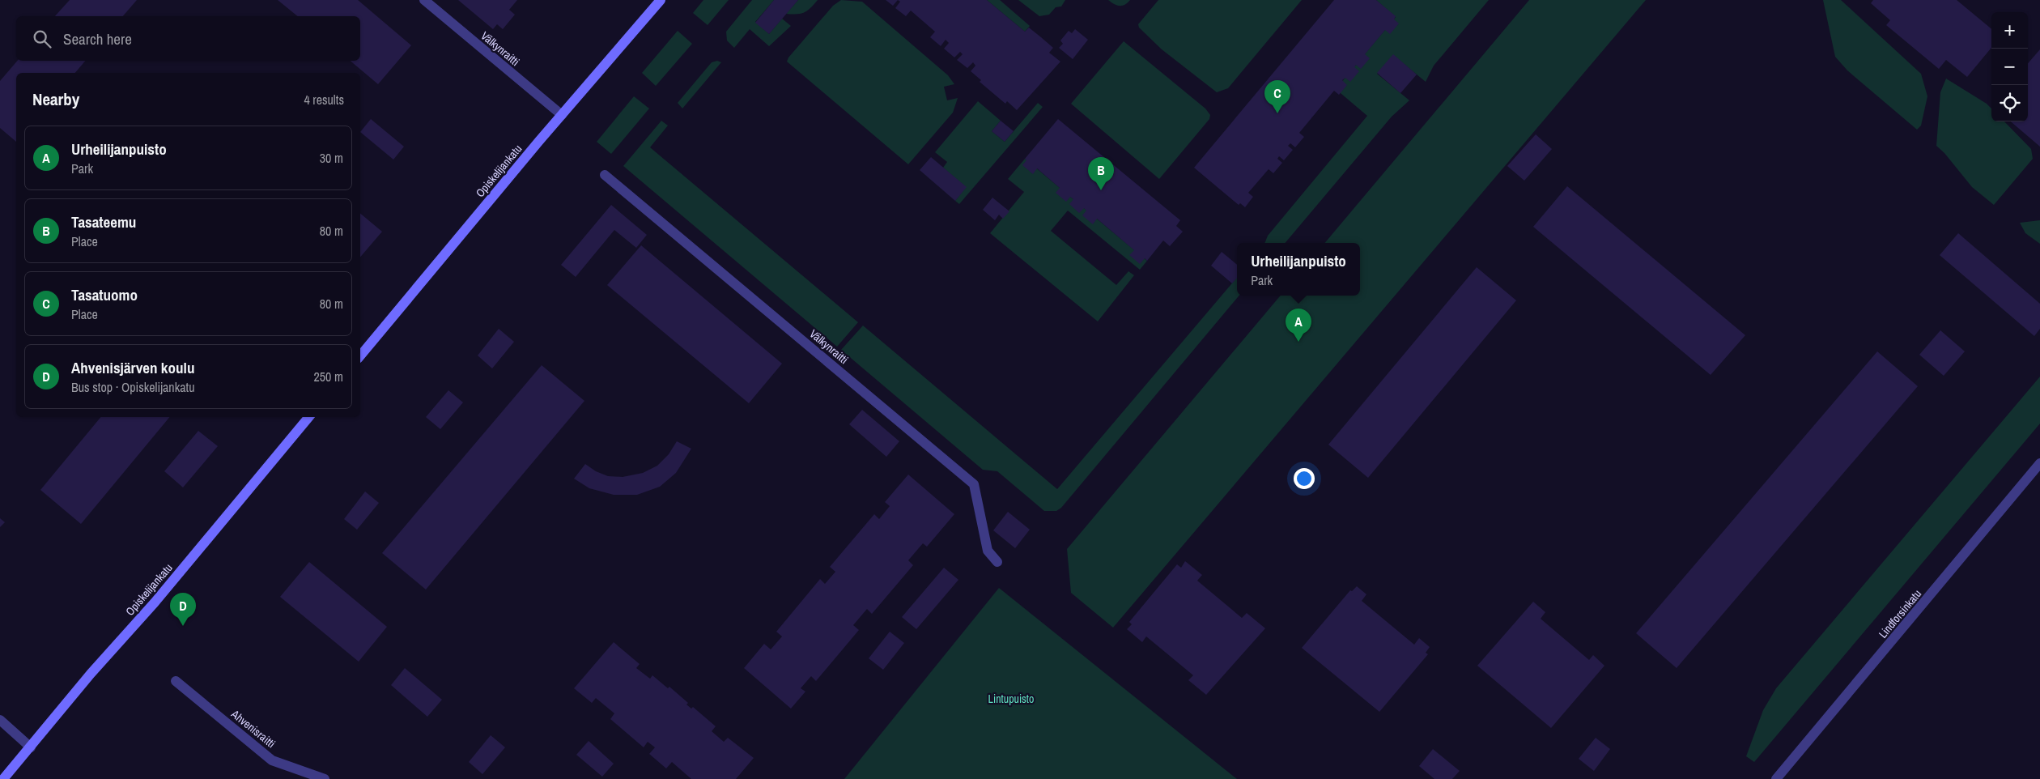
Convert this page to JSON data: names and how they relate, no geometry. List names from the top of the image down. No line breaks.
{"streets":{"main road":["Opiskelijankatu"],"street":["Välkynraitti","Lindforsinkatu","Ahvenisraitti"]},"crossings":[["Välkynraitti","Opiskelijankatu"]],"parks":["Lintupuisto"],"page":{"map_buttons":["+","−"],"search":"Search here","heading":["Nearby","4 results"],"pins":["C","B","A","D"],"list":[{"mark":"A","name":"Urheilijanpuisto","note":"Park","value":"30 m"},{"mark":"B","name":"Tasateemu","note":"Place","value":"80 m"},{"mark":"C","name":"Tasatuomo","note":"Place","value":"80 m"},{"mark":"D","name":"Ahvenisjärven koulu","note":"Bus stop · Opiskelijankatu","value":"250 m"}],"popup":["Urheilijanpuisto","Park"]}}
